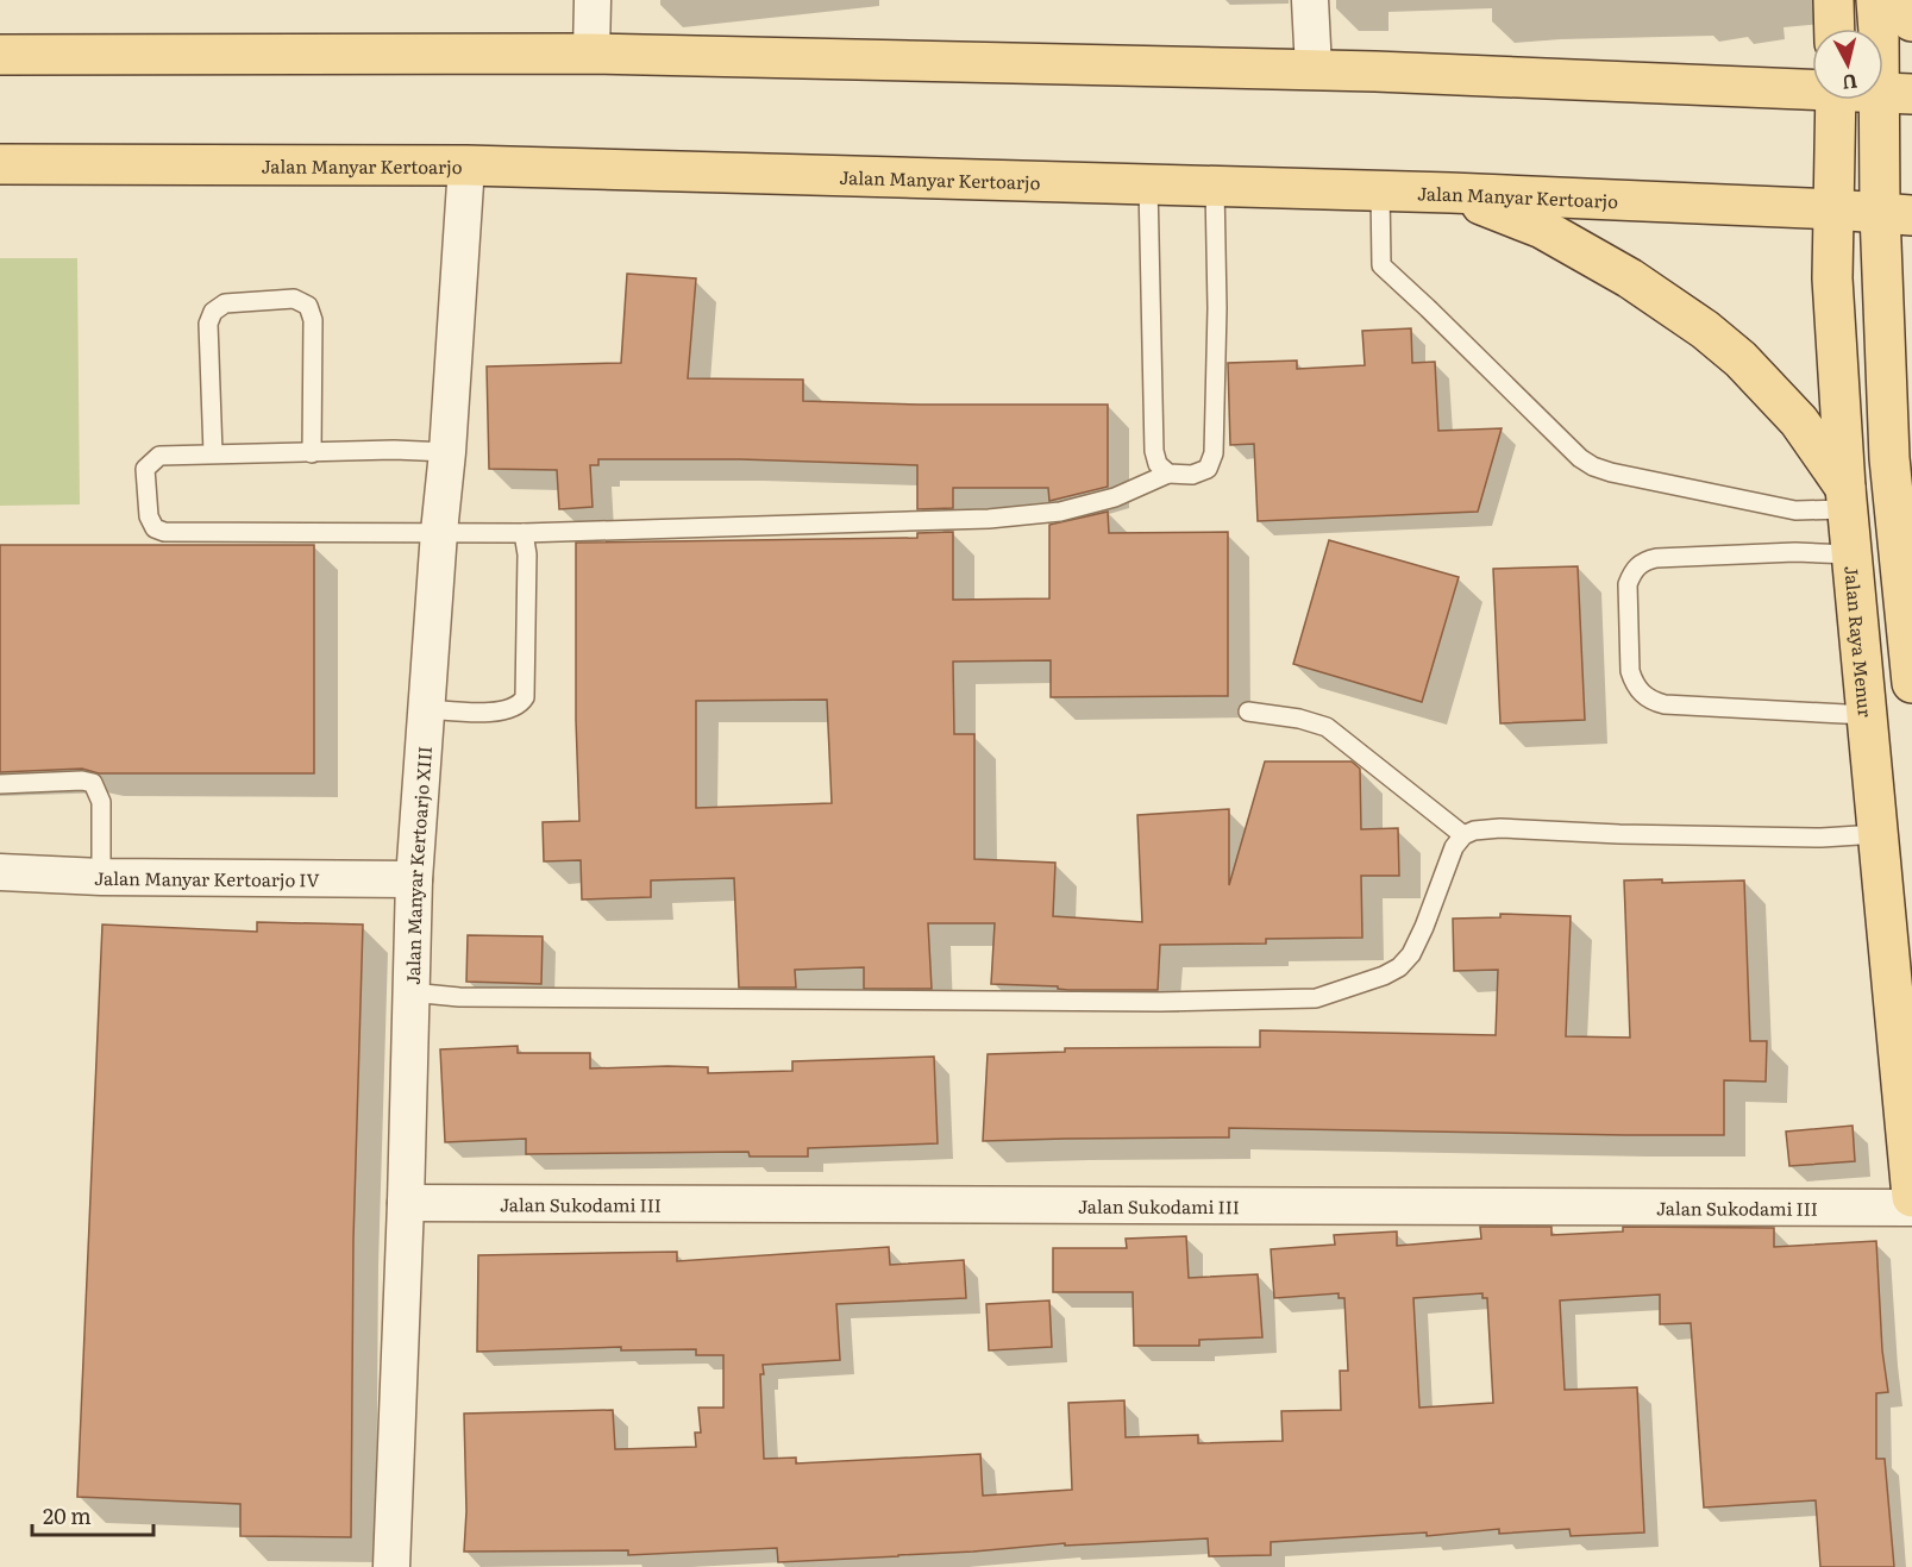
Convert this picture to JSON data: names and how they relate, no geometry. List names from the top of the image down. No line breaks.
{"streets":{"main road":["Jalan Manyar Kertoarjo","Jalan Raya Menur"],"street":["Jalan Manyar Kertoarjo XIII","Jalan Manyar Kertoarjo IV","Jalan Sukodami III"]},"crossings":[["Jalan Manyar Kertoarjo","Jalan Raya Menur"],["Jalan Manyar Kertoarjo","Jalan Manyar Kertoarjo XIII"],["Jalan Manyar Kertoarjo XIII","Jalan Manyar Kertoarjo IV"],["Jalan Manyar Kertoarjo XIII","Jalan Sukodami III"]],"scale_bar":"20 m","north":"bottom"}
